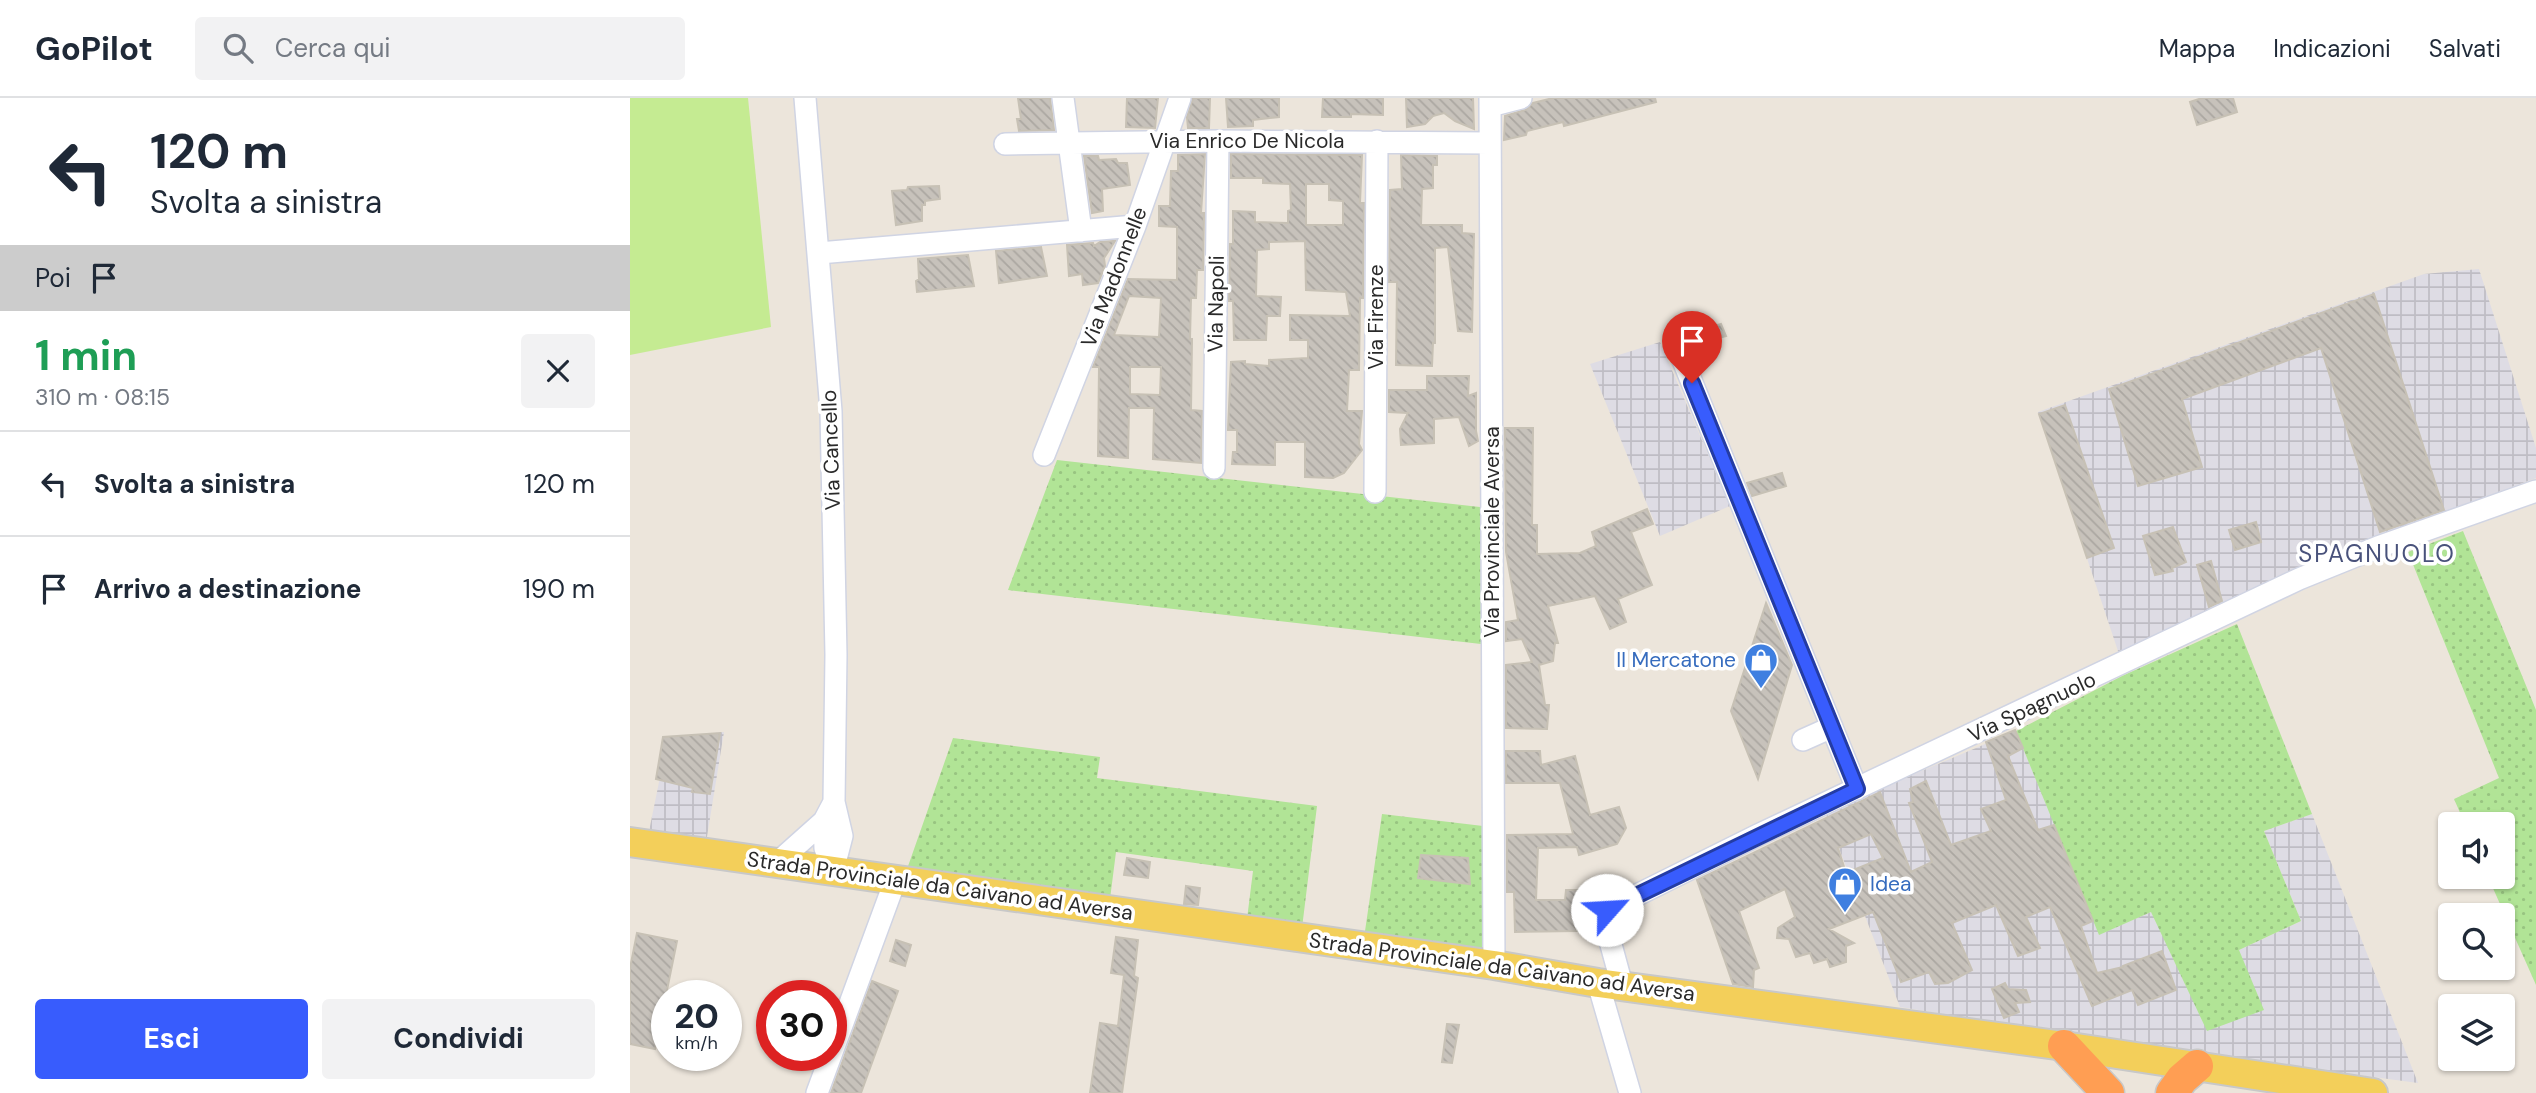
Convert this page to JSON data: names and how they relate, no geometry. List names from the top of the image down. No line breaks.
{"streets":{"main road":["Strada Provinciale da Caivano ad Aversa"],"street":["Via Enrico De Nicola","Via Madonnelle","Via Napoli","Via Firenze","Via Cancello","Via Provinciale Aversa","Via Spagnuolo"]},"crossings":[["Via Enrico De Nicola","Via Madonnelle"],["Via Enrico De Nicola","Via Napoli"],["Via Enrico De Nicola","Via Firenze"],["Via Enrico De Nicola","Via Provinciale Aversa"],["Via Provinciale Aversa","Strada Provinciale da Caivano ad Aversa"],["Via Spagnuolo","Strada Provinciale da Caivano ad Aversa"]],"districts":["SPAGNUOLO"],"places":{"shop":["Il Mercatone","Idea"]},"page":{"header":"GoPilot","search":"Cerca qui","nav":["Mappa","Indicazioni","Salvati"],"turn":["120 m","Svolta a sinistra"],"then":"Poi","heading":["1 min","310 m · 08:15"],"list":[{"name":"Svolta a sinistra","value":"120 m"},{"name":"Arrivo a destinazione","value":"190 m"}],"speed":"20 km/h","limit":"30","buttons":["Esci","Condividi"]}}
